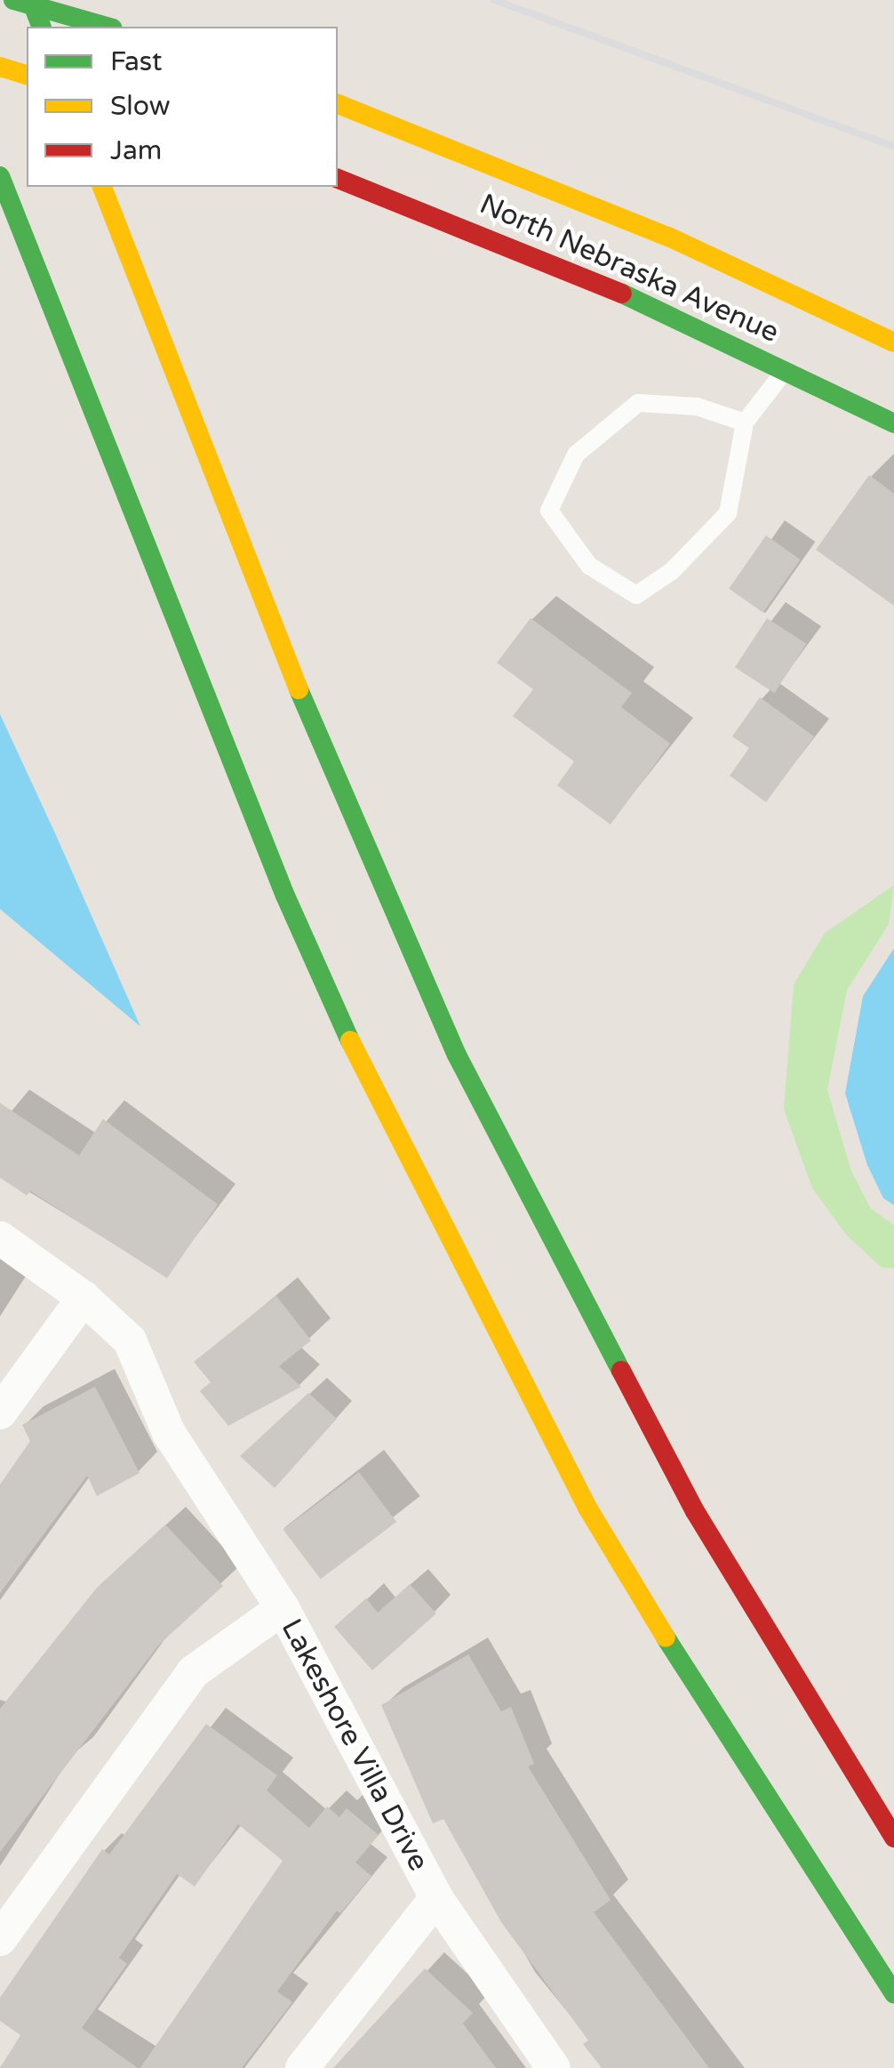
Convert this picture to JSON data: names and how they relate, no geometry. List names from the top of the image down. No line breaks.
{"streets":{"main road":["North Nebraska Avenue"],"street":["Lakeshore Villa Drive"]},"legend":["Fast","Slow","Jam"]}
